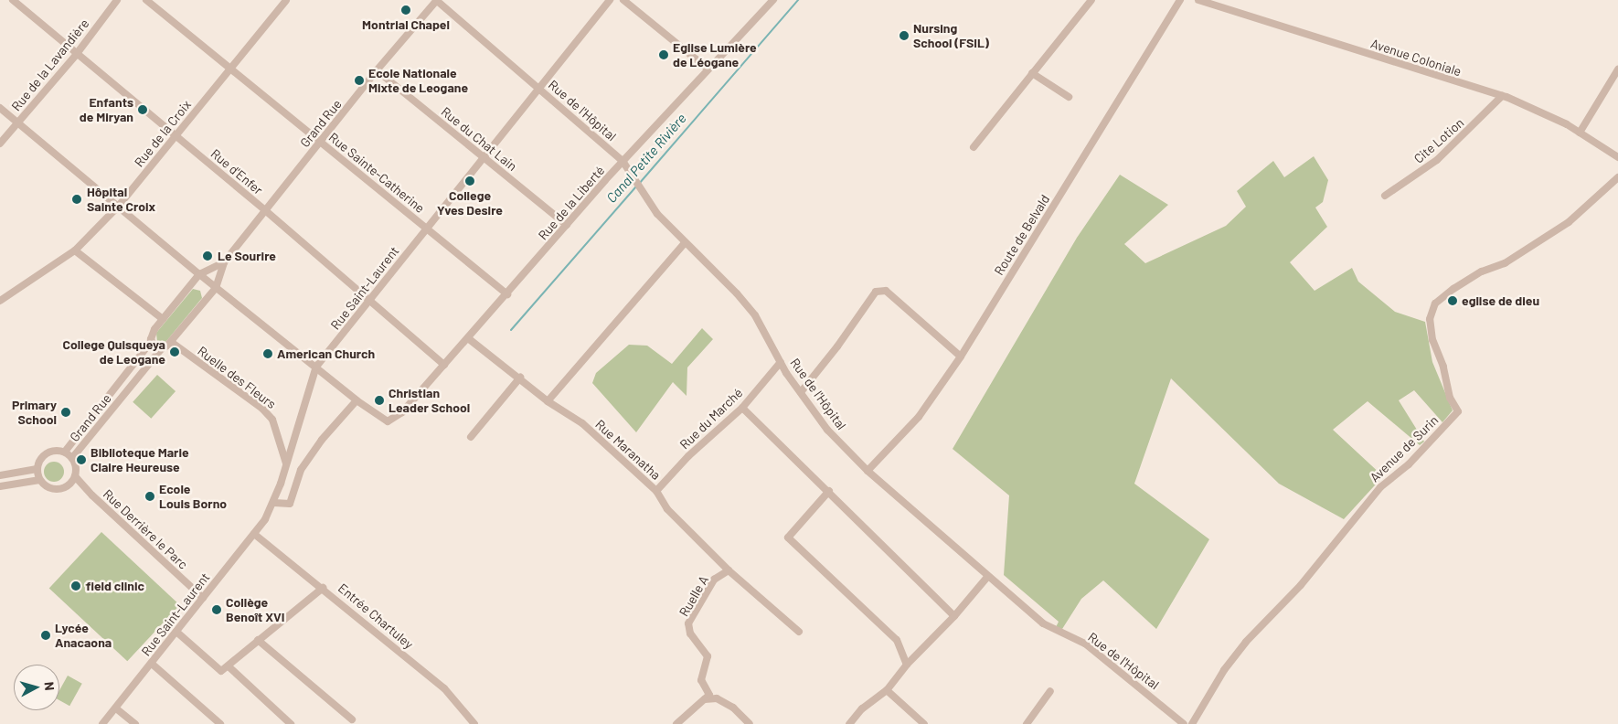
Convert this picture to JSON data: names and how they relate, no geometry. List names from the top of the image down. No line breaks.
{"streets":{"street":["Avenue Coloniale","Rue de la Lavandière","Rue de l'Hôpital","Grand Rue","Rue de la Croix","Rue du Chat Lain","Cite Lotion","Rue d'Enfer","Rue Sainte-Catherine","Rue de la Liberté","Route de Belvald","Rue Saint-Laurent","Ruelle des Fleurs","Rue du Marché","Avenue de Surin","Rue Maranatha","Rue Derrière le Parc","Ruelle A","Entrée Chartuley"]},"crossings":[["Avenue Coloniale","Cite Lotion"],["Rue de la Lavandière","Rue d'Enfer"],["Rue de l'Hôpital","Grand Rue"],["Rue de l'Hôpital","Rue de la Liberté"],["Rue de l'Hôpital","Route de Belvald"],["Rue de l'Hôpital","Rue Saint-Laurent"],["Rue de l'Hôpital","Rue du Marché"],["Grand Rue","Rue du Chat Lain"],["Grand Rue","Rue d'Enfer"],["Grand Rue","Rue Sainte-Catherine"],["Grand Rue","Ruelle des Fleurs"],["Grand Rue","Rue Derrière le Parc"],["Rue de la Croix","Rue d'Enfer"],["Rue de la Croix","Rue Sainte-Catherine"],["Rue du Chat Lain","Rue de la Liberté"],["Rue du Chat Lain","Rue Saint-Laurent"],["Rue d'Enfer","Rue de la Liberté"],["Rue d'Enfer","Rue Saint-Laurent"],["Rue Sainte-Catherine","Rue de la Liberté"],["Rue Sainte-Catherine","Rue Saint-Laurent"],["Rue de la Liberté","Rue Maranatha"],["Rue Saint-Laurent","Ruelle des Fleurs"],["Rue Saint-Laurent","Rue Derrière le Parc"],["Rue Saint-Laurent","Entrée Chartuley"],["Rue du Marché","Rue Maranatha"],["Rue Maranatha","Ruelle A"]],"water":["Canal Petite Rivière"],"places":["Montrial Chapel","Nursing School (FSIL)","Eglise Lumière de Léogane","Ecole Nationale Mixte de Leogane","Enfants de Miryan","College Yves Desire","Hôpital Sainte Croix","Le Sourire","eglise de dieu","College Quisqueya de Leogane","American Church","Christian Leader School","Primary School","Biblioteque Marie Claire Heureuse","Ecole Louis Borno","field clinic","Collège Benoît XVI","Lycée Anacaona"],"north":"right"}
